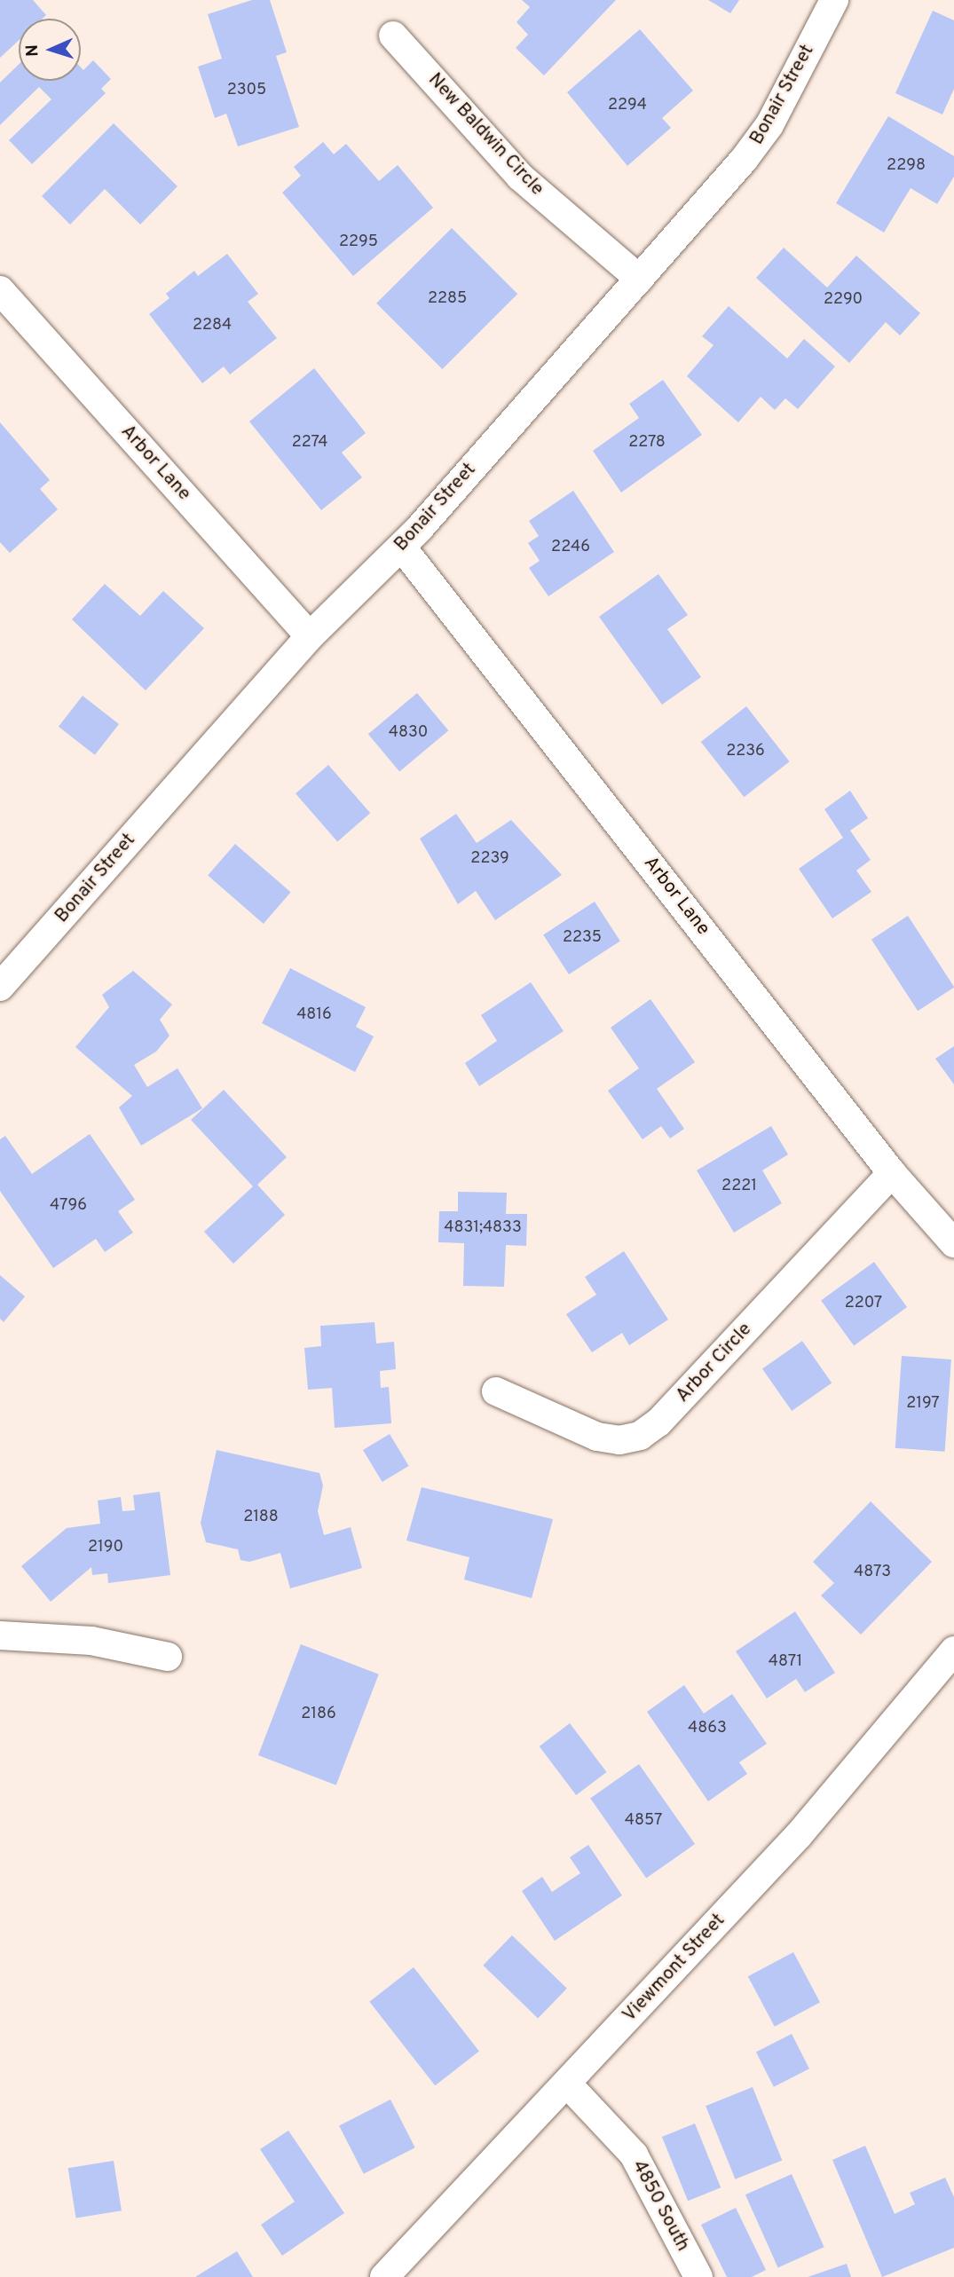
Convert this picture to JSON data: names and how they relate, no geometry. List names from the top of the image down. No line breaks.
{"streets":{"street":["Bonair Street","New Baldwin Circle","Arbor Lane","Arbor Circle","Viewmont Street","4850 South"]},"crossings":[["Bonair Street","New Baldwin Circle"],["Bonair Street","Arbor Lane"],["Arbor Lane","Arbor Circle"],["Viewmont Street","4850 South"]],"house_numbers":["2305","2294","2298","2295","2285","2290","2284","2274","2278","2246","4830","2236","2239","2235","4816","2221","4796","4831;4833","2207","2197","2188","2190","4873","4871","2186","4863","4857"],"north":"left"}
